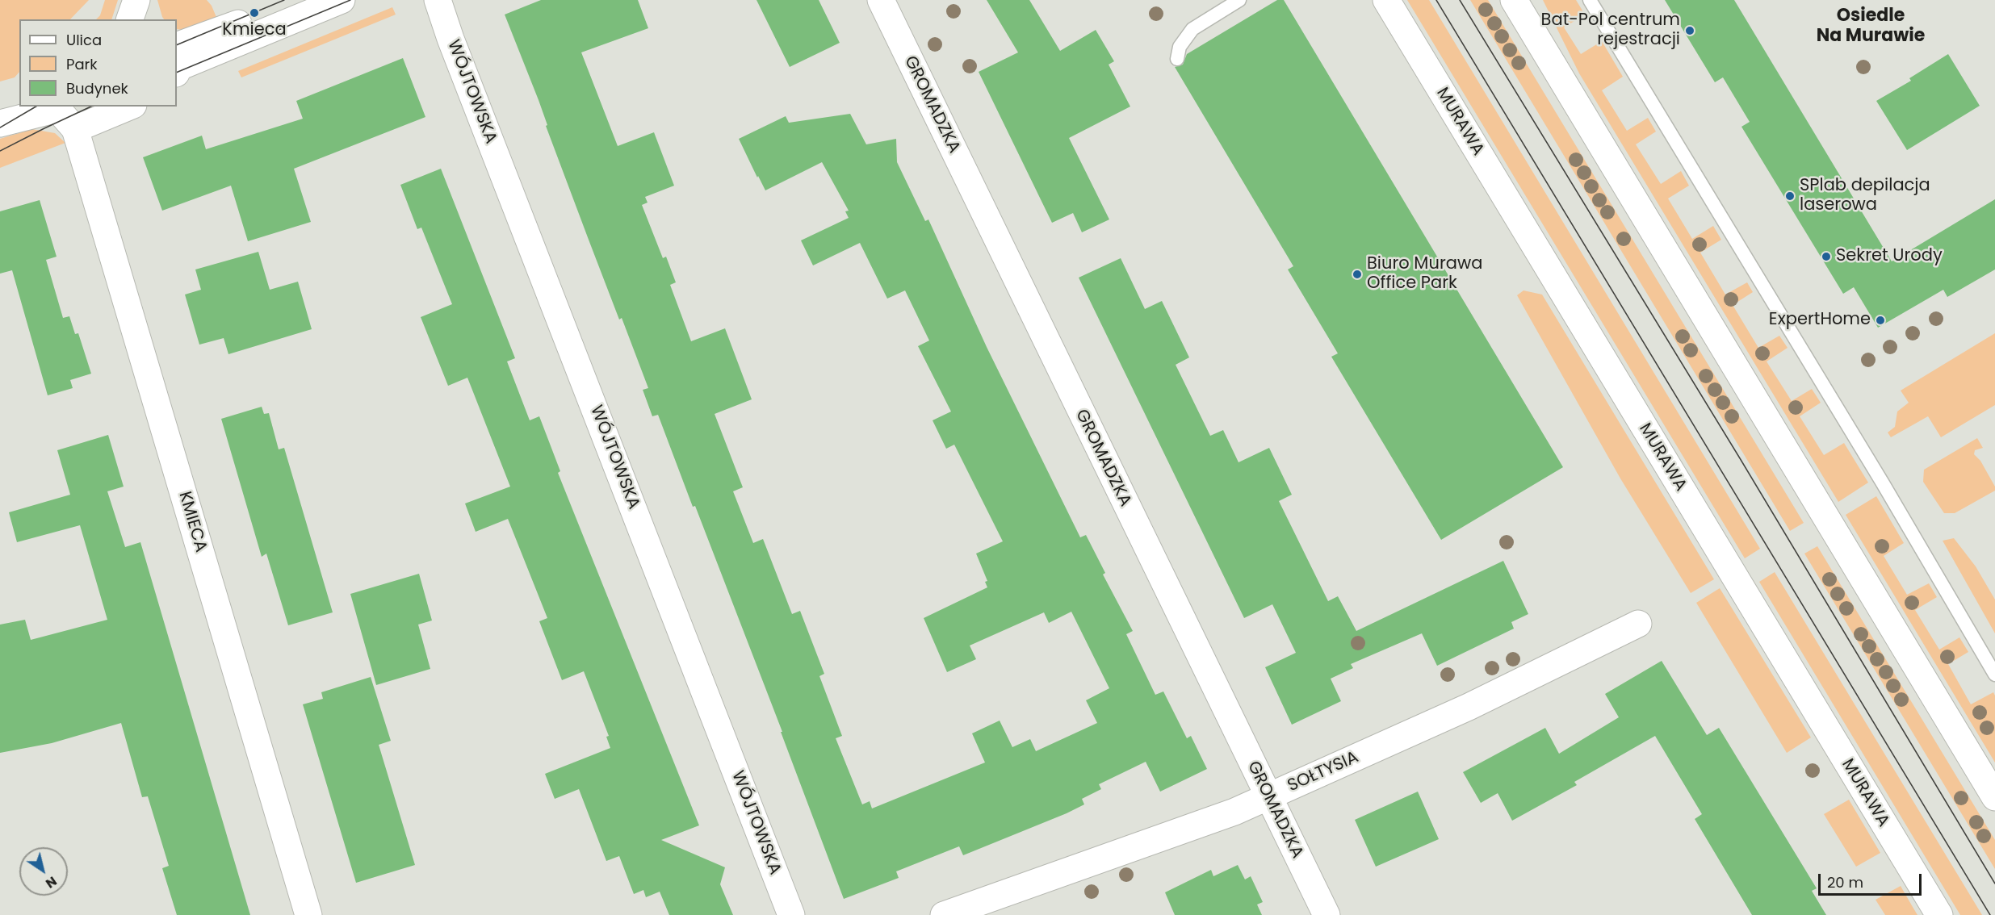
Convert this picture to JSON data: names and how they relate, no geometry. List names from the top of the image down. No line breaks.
{"streets":{"street":["WÓJTOWSKA","GROMADZKA","MURAWA","KMIECA","SOŁTYSIA"]},"crossings":[["GROMADZKA","SOŁTYSIA"]],"districts":["Osiedle Na Murawie"],"places":["Kmieca","Bat-Pol centrum rejestracji","SPlab depilacja laserowa","Sekret Urody","Biuro Murawa Office Park","ExpertHome"],"legend":["Ulica","Park","Budynek"],"scale_bar":"20 m","north":"bottom right"}
